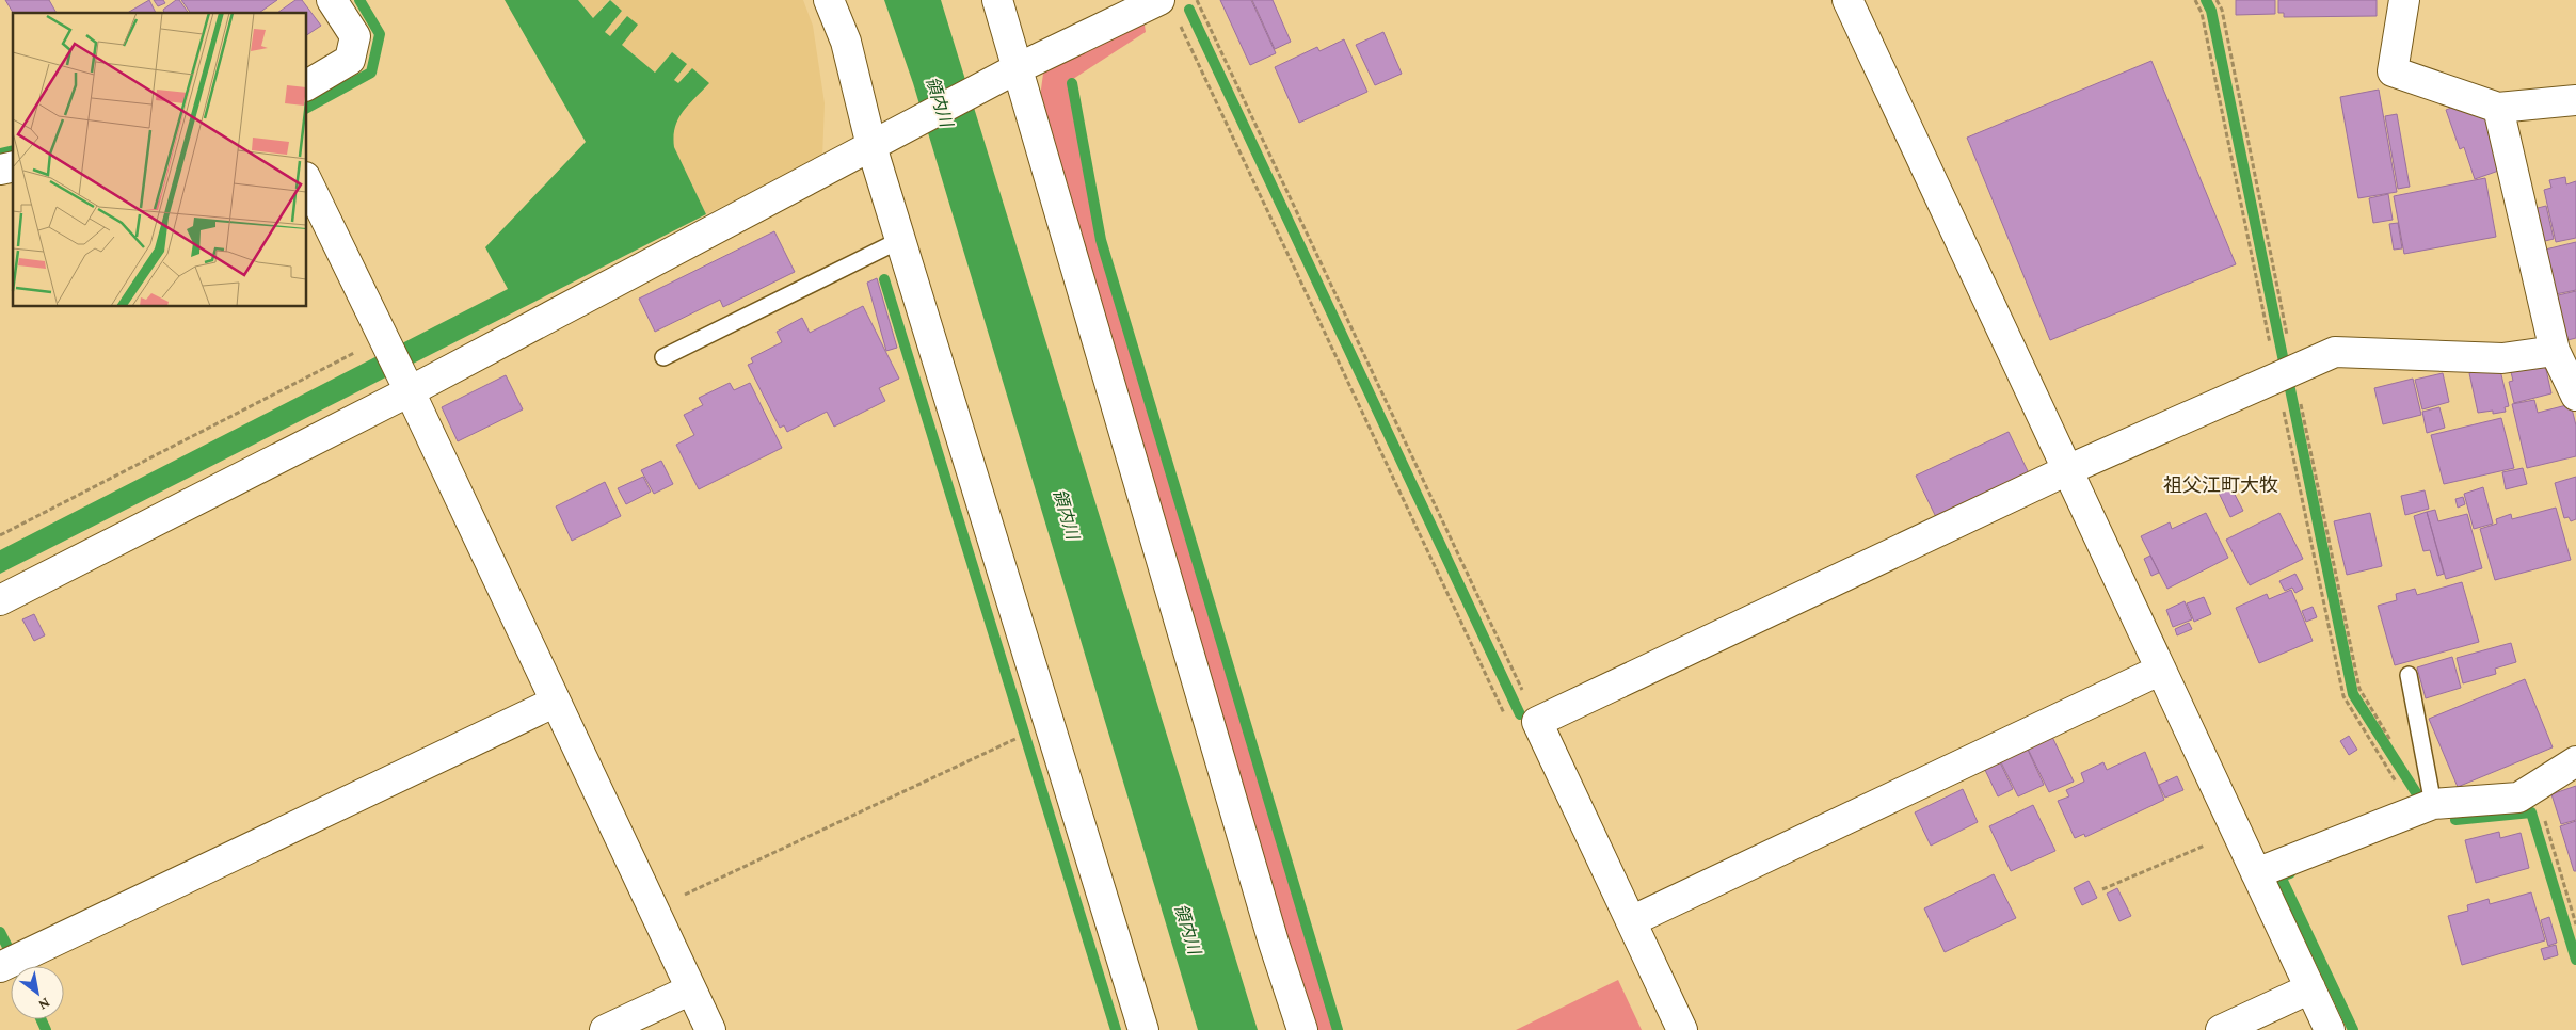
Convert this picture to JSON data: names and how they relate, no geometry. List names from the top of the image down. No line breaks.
{"districts":["祖父江町大牧"],"water":["領内川"],"north":"bottom right"}
